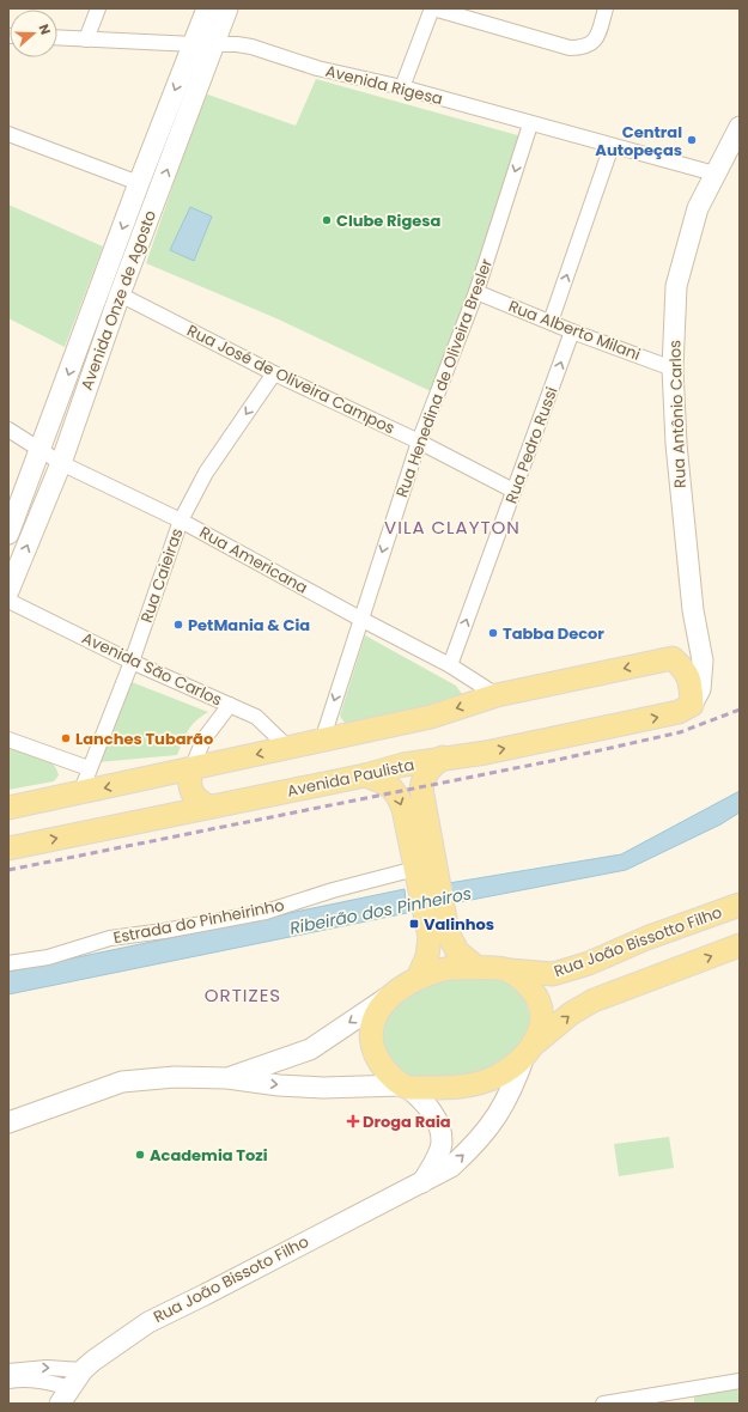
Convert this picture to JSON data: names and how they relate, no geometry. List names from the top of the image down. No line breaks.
{"streets":{"main road":["Avenida Onze de Agosto","Rua Antônio Carlos","Avenida Paulista","Rua João Bissotto Filho","Rua João Bissoto Filho"],"street":["Avenida Rigesa","Rua Alberto Milani","Rua Henedina de Oliveira Bresler","Rua José de Oliveira Campos","Rua Pedro Russi","Rua Americana","Rua Caieiras","Avenida São Carlos","Estrada do Pinheirinho"]},"crossings":[["Avenida Rigesa","Avenida Onze de Agosto"],["Avenida Rigesa","Rua Henedina de Oliveira Bresler"],["Avenida Rigesa","Rua Antônio Carlos"],["Avenida Onze de Agosto","Rua José de Oliveira Campos"],["Avenida Onze de Agosto","Rua Americana"],["Rua Alberto Milani","Rua Henedina de Oliveira Bresler"],["Rua Alberto Milani","Rua Antônio Carlos"],["Rua Alberto Milani","Rua Pedro Russi"],["Rua Henedina de Oliveira Bresler","Rua José de Oliveira Campos"],["Rua Henedina de Oliveira Bresler","Rua Americana"],["Rua José de Oliveira Campos","Rua Pedro Russi"],["Rua José de Oliveira Campos","Rua Caieiras"],["Rua Antônio Carlos","Avenida Paulista"],["Rua Pedro Russi","Rua Americana"],["Rua Americana","Rua Caieiras"],["Rua Caieiras","Avenida São Carlos"],["Rua João Bissotto Filho","Rua João Bissoto Filho"]],"one_way":["Rua Pedro Russi","Rua Caieiras","Rua João Bissoto Filho"],"districts":["VILA CLAYTON","ORTIZES"],"water":["Ribeirão dos Pinheiros"],"places":{"other":["Central Autopeças","Clube Rigesa","PetMania & Cia","Tabba Decor","Lanches Tubarão","Academia Tozi"],"transit":["Valinhos"],"health":["Droga Raia"]},"north":"right"}
